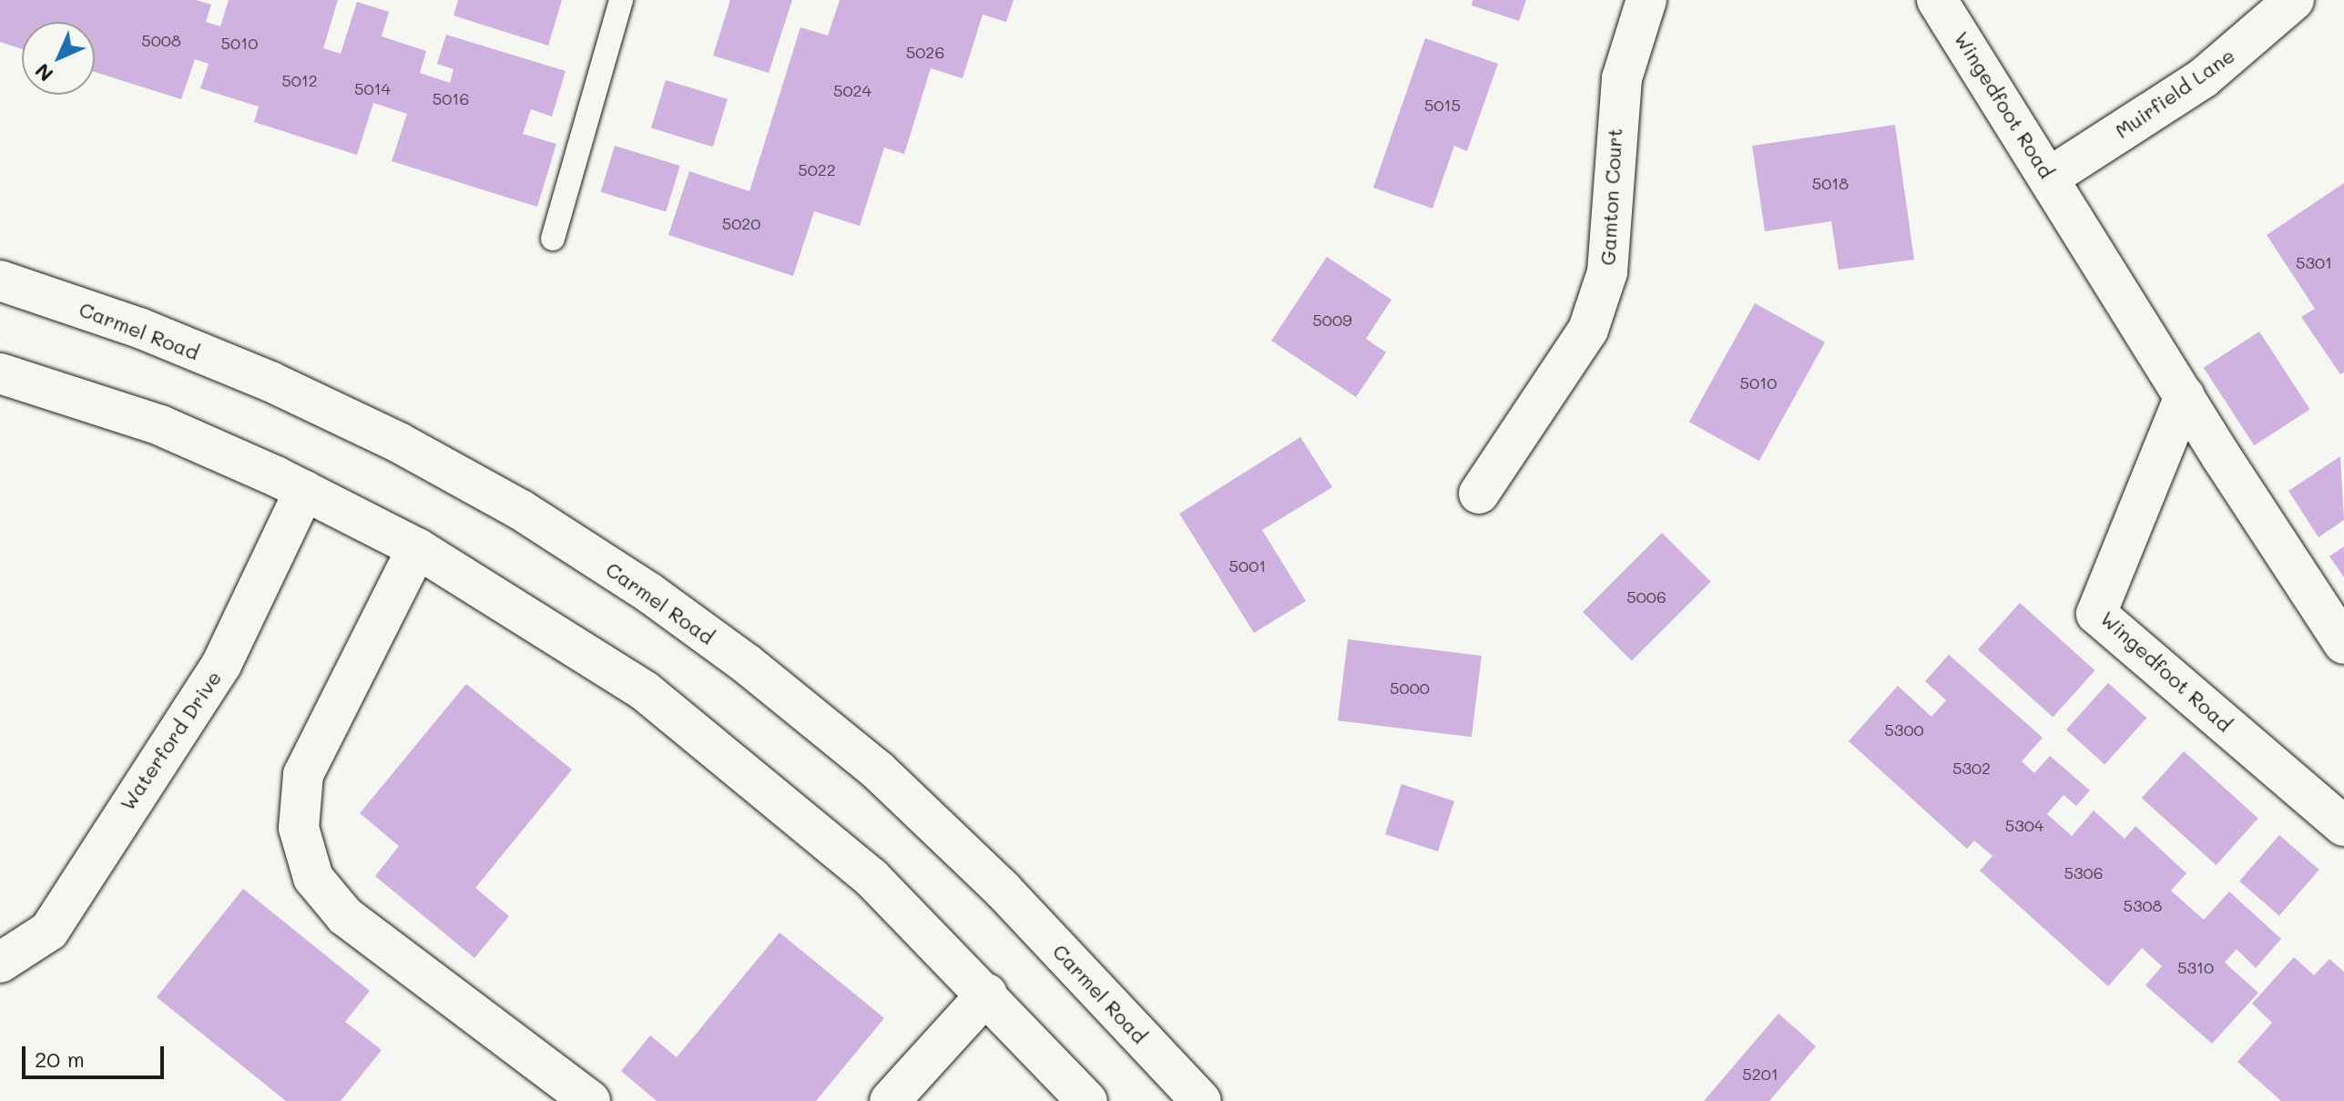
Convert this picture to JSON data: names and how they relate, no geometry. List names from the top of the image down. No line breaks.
{"streets":{"street":["Muirfield Lane","Wingedfoot Road","Gamton Court","Carmel Road","Waterford Drive"]},"crossings":[["Muirfield Lane","Wingedfoot Road"]],"house_numbers":["5008","5010","5026","5012","5014","5024","5016","5015","5022","5018","5020","5301","5009","5010","5001","5006","5000","5300","5302","5304","5306","5308","5310","5201"],"scale_bar":"20 m","north":"bottom left"}
